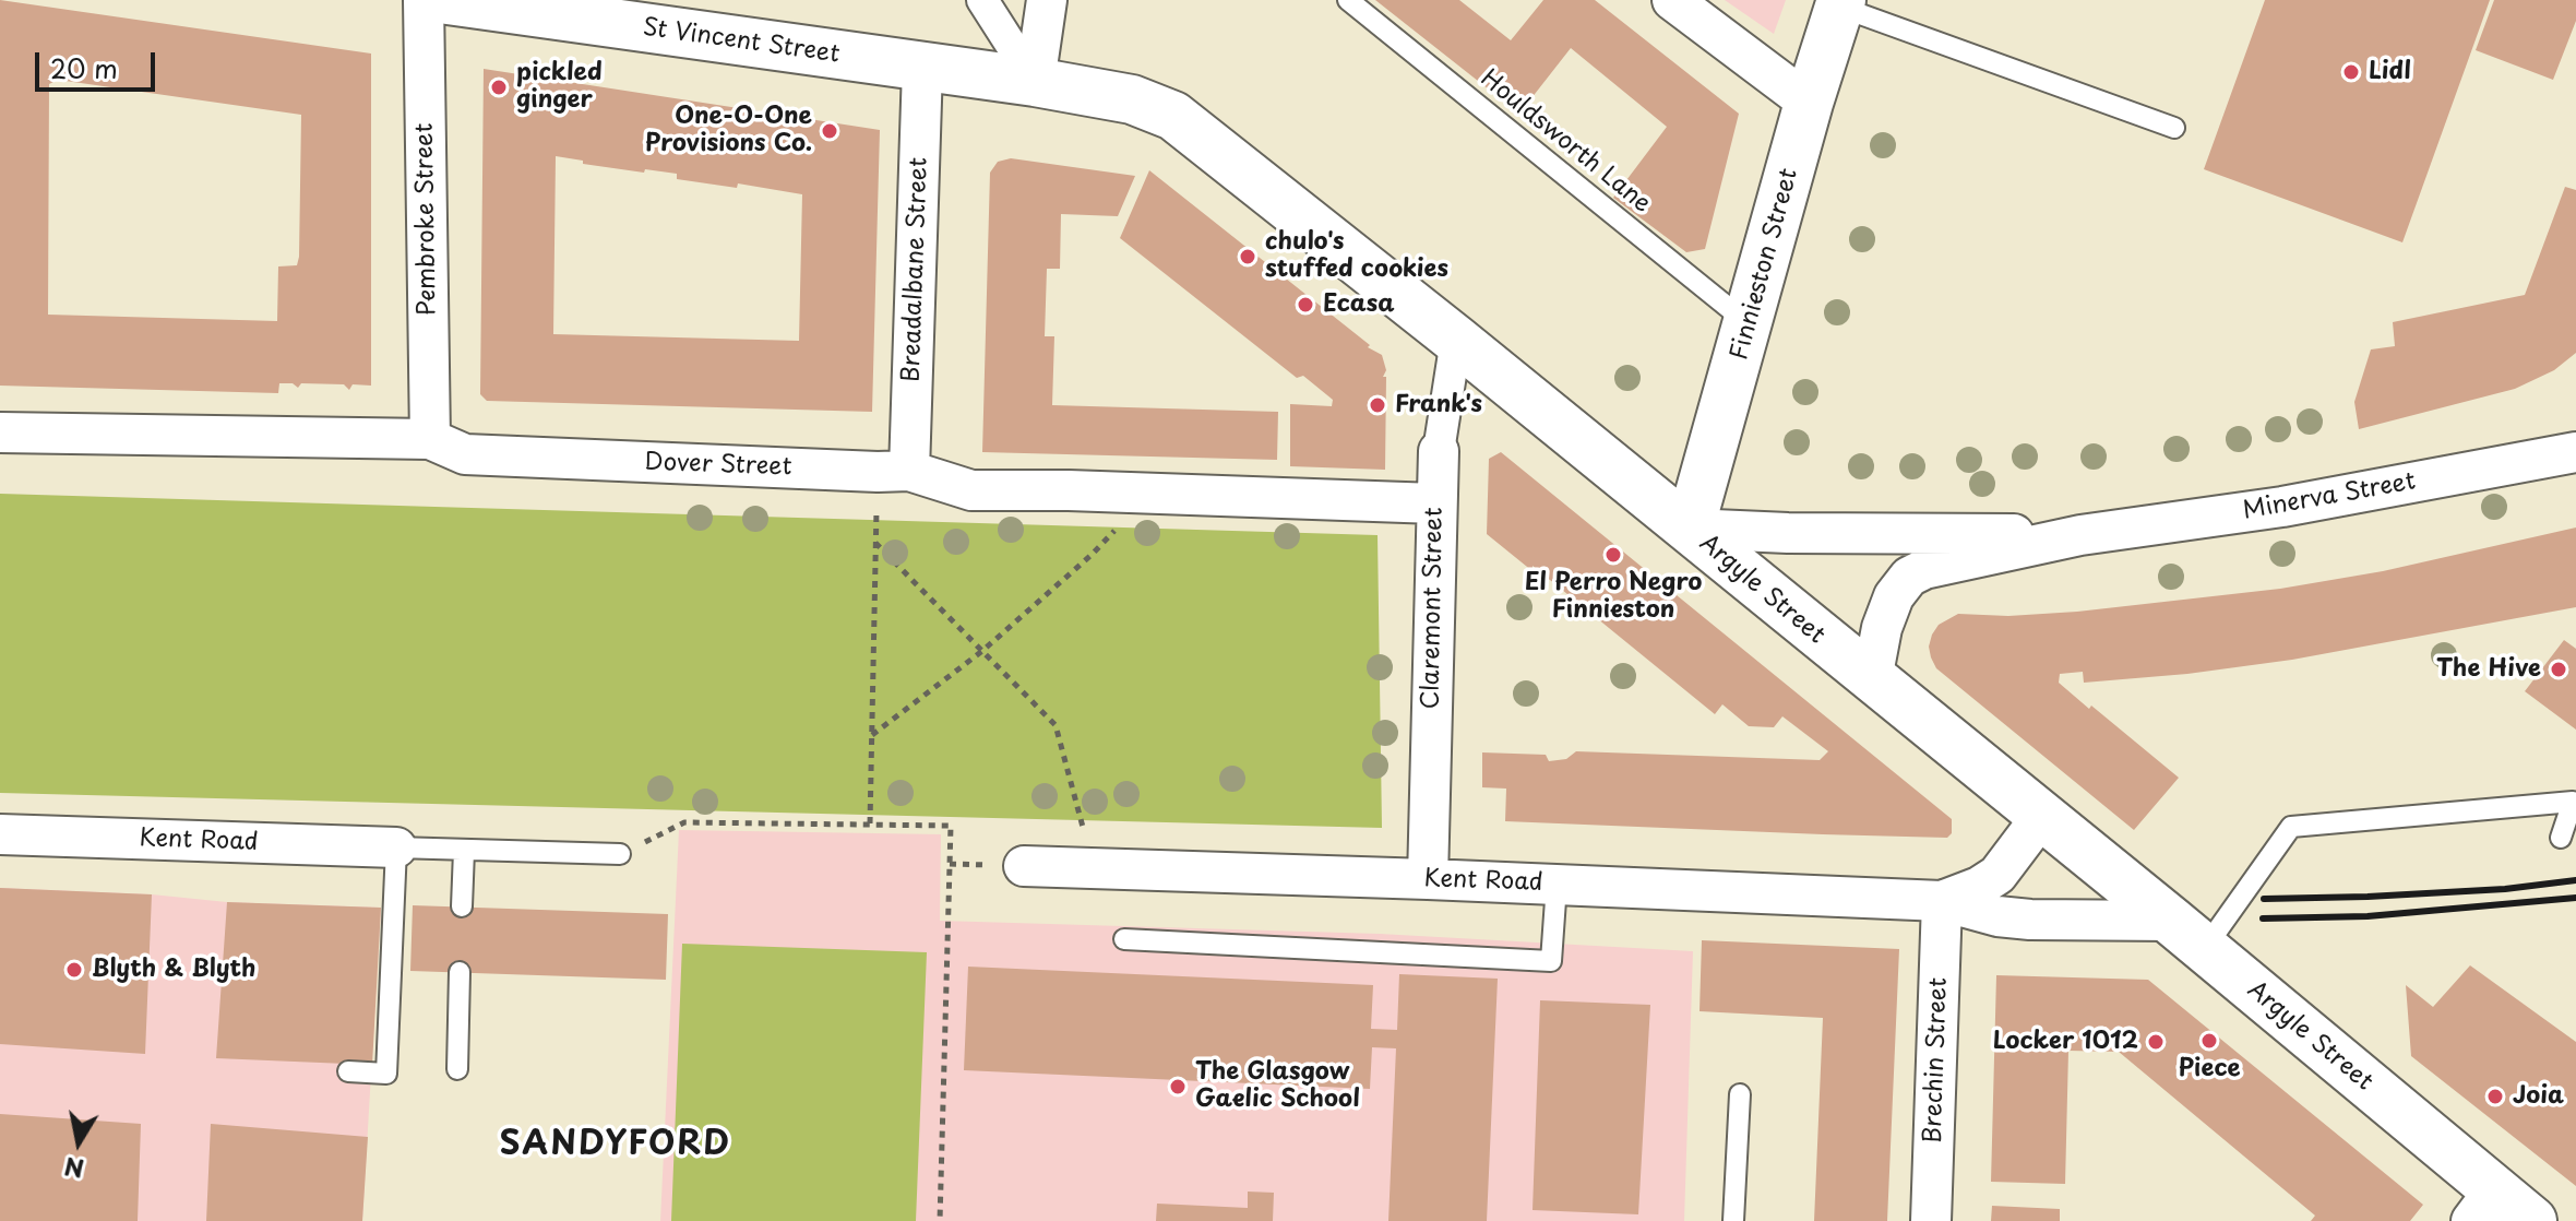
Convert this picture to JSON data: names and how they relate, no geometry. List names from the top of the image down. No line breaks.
{"streets":{"street":["St Vincent Street","Pembroke Street","Finnieston Street","Breadalbane Street","Dover Street","Minerva Street","Argyle Street","Claremont Street","Kent Road","Brechin Street"],"lane":["Houldsworth Lane"]},"crossings":[["St Vincent Street","Breadalbane Street"],["St Vincent Street","Argyle Street"],["Houldsworth Lane","Finnieston Street"],["Pembroke Street","Dover Street"],["Finnieston Street","Minerva Street"],["Finnieston Street","Argyle Street"],["Breadalbane Street","Dover Street"],["Dover Street","Claremont Street"],["Minerva Street","Argyle Street"],["Argyle Street","Claremont Street"],["Argyle Street","Kent Road"],["Claremont Street","Kent Road"],["Kent Road","Brechin Street"]],"districts":["SANDYFORD"],"places":["Lidl","pickled ginger","One-O-One Provisions Co.","chulo's stuffed cookies","Ecasa","Frank's","El Perro Negro Finnieston","The Hive","Blyth & Blyth","Piece","Locker 1012","The Glasgow Gaelic School","Joia"],"scale_bar":"20 m","north":"bottom"}
